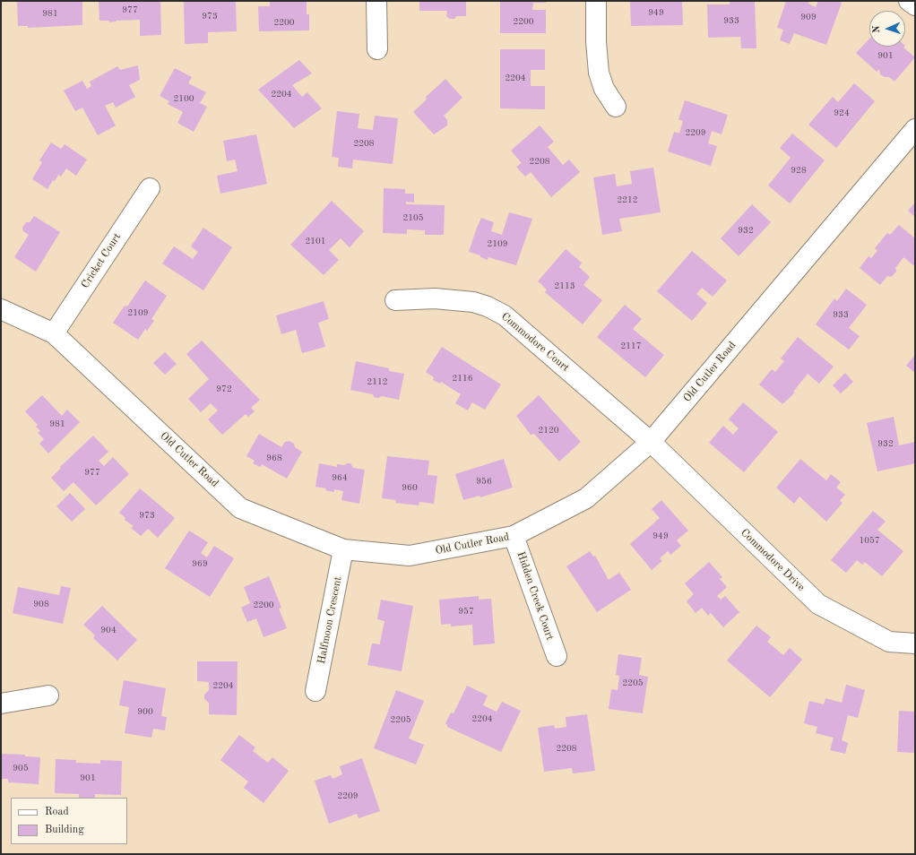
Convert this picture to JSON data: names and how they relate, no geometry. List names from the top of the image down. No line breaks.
{"streets":{"street":["Cricket Court","Commodore Court","Old Cutler Road","Commodore Drive","Hidden Creek Court","Halfmoon Crescent"]},"crossings":[["Cricket Court","Old Cutler Road"],["Commodore Court","Old Cutler Road"],["Commodore Court","Commodore Drive"],["Old Cutler Road","Commodore Drive"],["Old Cutler Road","Hidden Creek Court"],["Old Cutler Road","Halfmoon Crescent"]],"house_numbers":["977","949","981","973","909","933","2200","2200","901","2204","2204","2100","924","2209","2208","2208","928","2212","2105","932","2101","2109","2113","2109","933","2117","2116","2112","972","981","2120","932","968","977","964","956","960","973","949","1057","969","908","2200","957","904","2205","2204","900","2204","2205","2208","905","901","2209"],"legend":["Road","Building"],"north":"left"}
